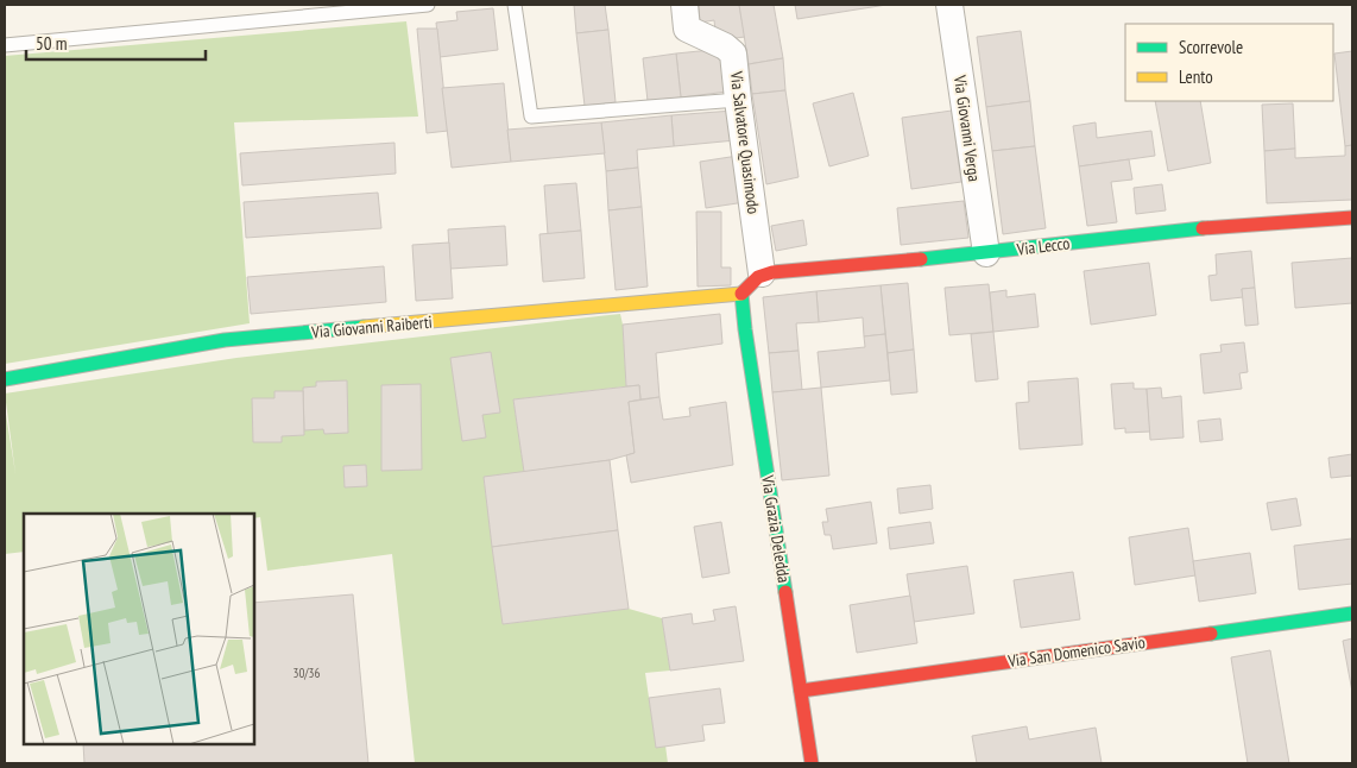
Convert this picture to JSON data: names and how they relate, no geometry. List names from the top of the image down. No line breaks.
{"streets":{"street":["Via Giovanni Verga","Via Salvatore Quasimodo","Via Lecco","Via Giovanni Raiberti","Via Grazia Deledda","Via San Domenico Savio"]},"crossings":[["Via Giovanni Verga","Via Lecco"],["Via Salvatore Quasimodo","Via Lecco"],["Via Giovanni Raiberti","Via Grazia Deledda"],["Via Grazia Deledda","Via San Domenico Savio"]],"house_numbers":["30/36"],"legend":["Scorrevole","Lento"],"scale_bar":"50 m"}
